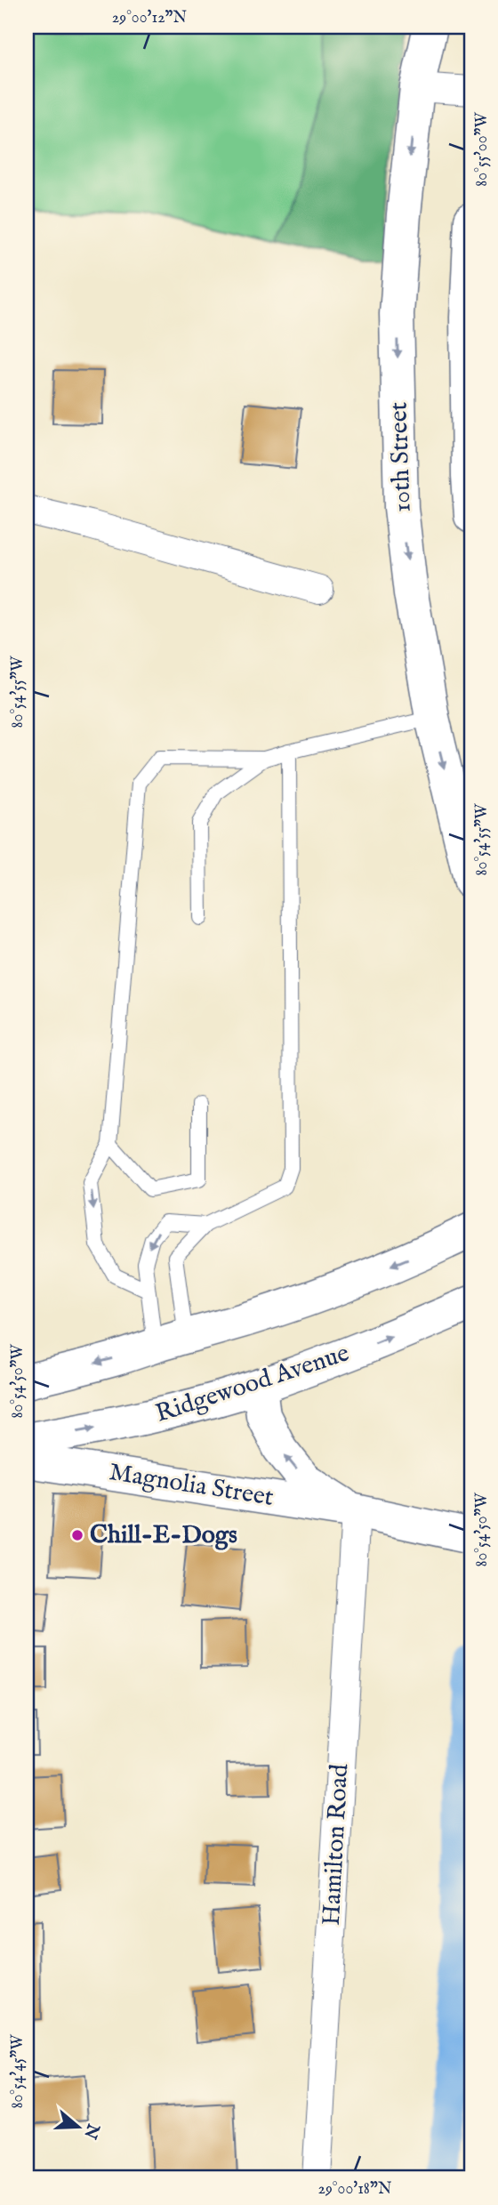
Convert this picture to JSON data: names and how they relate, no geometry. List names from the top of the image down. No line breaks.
{"streets":{"street":["10th Street","Ridgewood Avenue","Magnolia Street","Hamilton Road"]},"crossings":[["Ridgewood Avenue","Magnolia Street"],["Magnolia Street","Hamilton Road"]],"places":["Chill-E-Dogs"],"north":"right","coordinates":["29°00'12\"N","80°55'00\"W","80°54'55\"W","80°54'50\"W","80°54'45\"W","29°00'18\"N"]}
